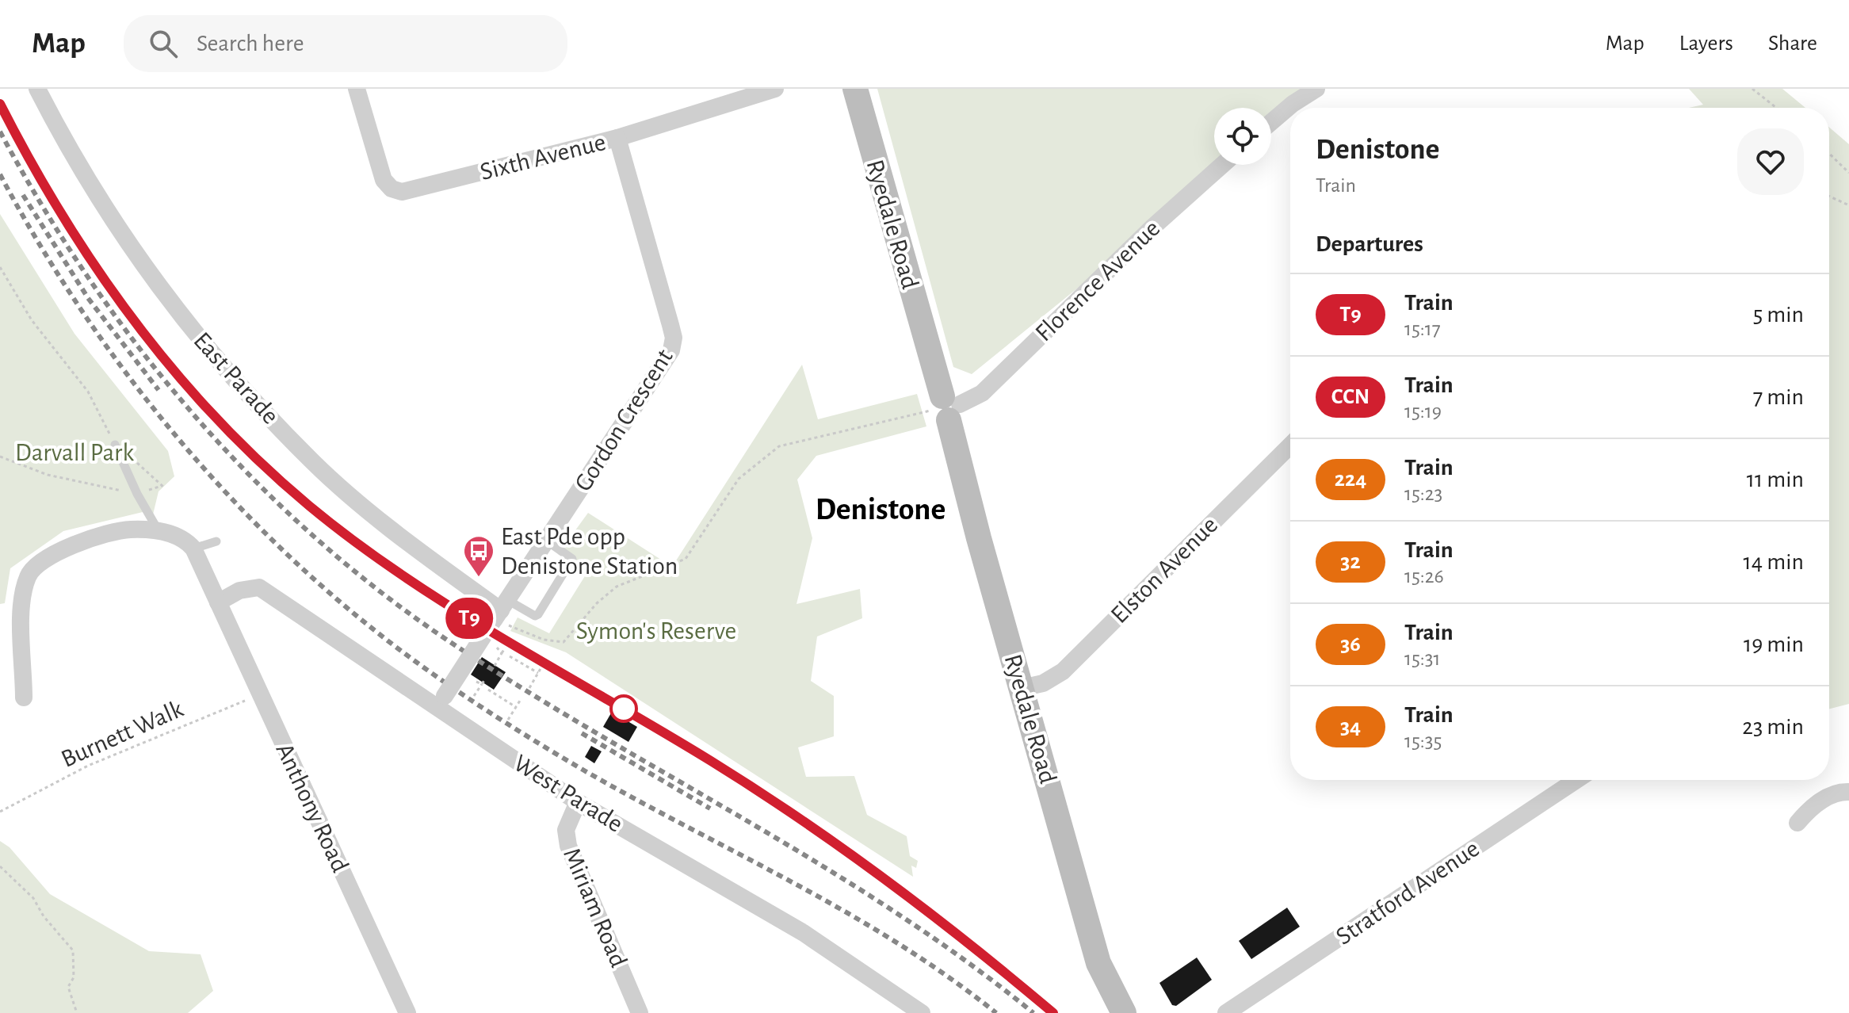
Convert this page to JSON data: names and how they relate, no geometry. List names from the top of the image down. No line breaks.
{"streets":{"street":["Sixth Avenue","Ryedale Road","Florence Avenue","East Parade","Gordon Crescent","Elston Avenue","West Parade","Anthony Road","Stratford Avenue","Miriam Road"],"path":["Burnett Walk"]},"crossings":[["Sixth Avenue","Gordon Crescent"],["Ryedale Road","Florence Avenue"],["Ryedale Road","Elston Avenue"],["East Parade","Gordon Crescent"],["Gordon Crescent","West Parade"],["Burnett Walk","Anthony Road"],["West Parade","Anthony Road"],["West Parade","Miriam Road"]],"districts":["Denistone"],"parks":["Darvall Park","Symon's Reserve"],"places":{"bus stop":["East Pde opp Denistone Station"]},"page":{"header":"Map","search":"Search here","nav":["Map","Layers","Share"],"on_map":"T9","heading":[["Denistone","Train"],"Departures"],"list":[{"mark":"T9","name":"Train","note":"15:17","value":"5 min"},{"mark":"CCN","name":"Train","note":"15:19","value":"7 min"},{"mark":"224","name":"Train","note":"15:23","value":"11 min"},{"mark":"32","name":"Train","note":"15:26","value":"14 min"},{"mark":"36","name":"Train","note":"15:31","value":"19 min"},{"mark":"34","name":"Train","note":"15:35","value":"23 min"}]}}
